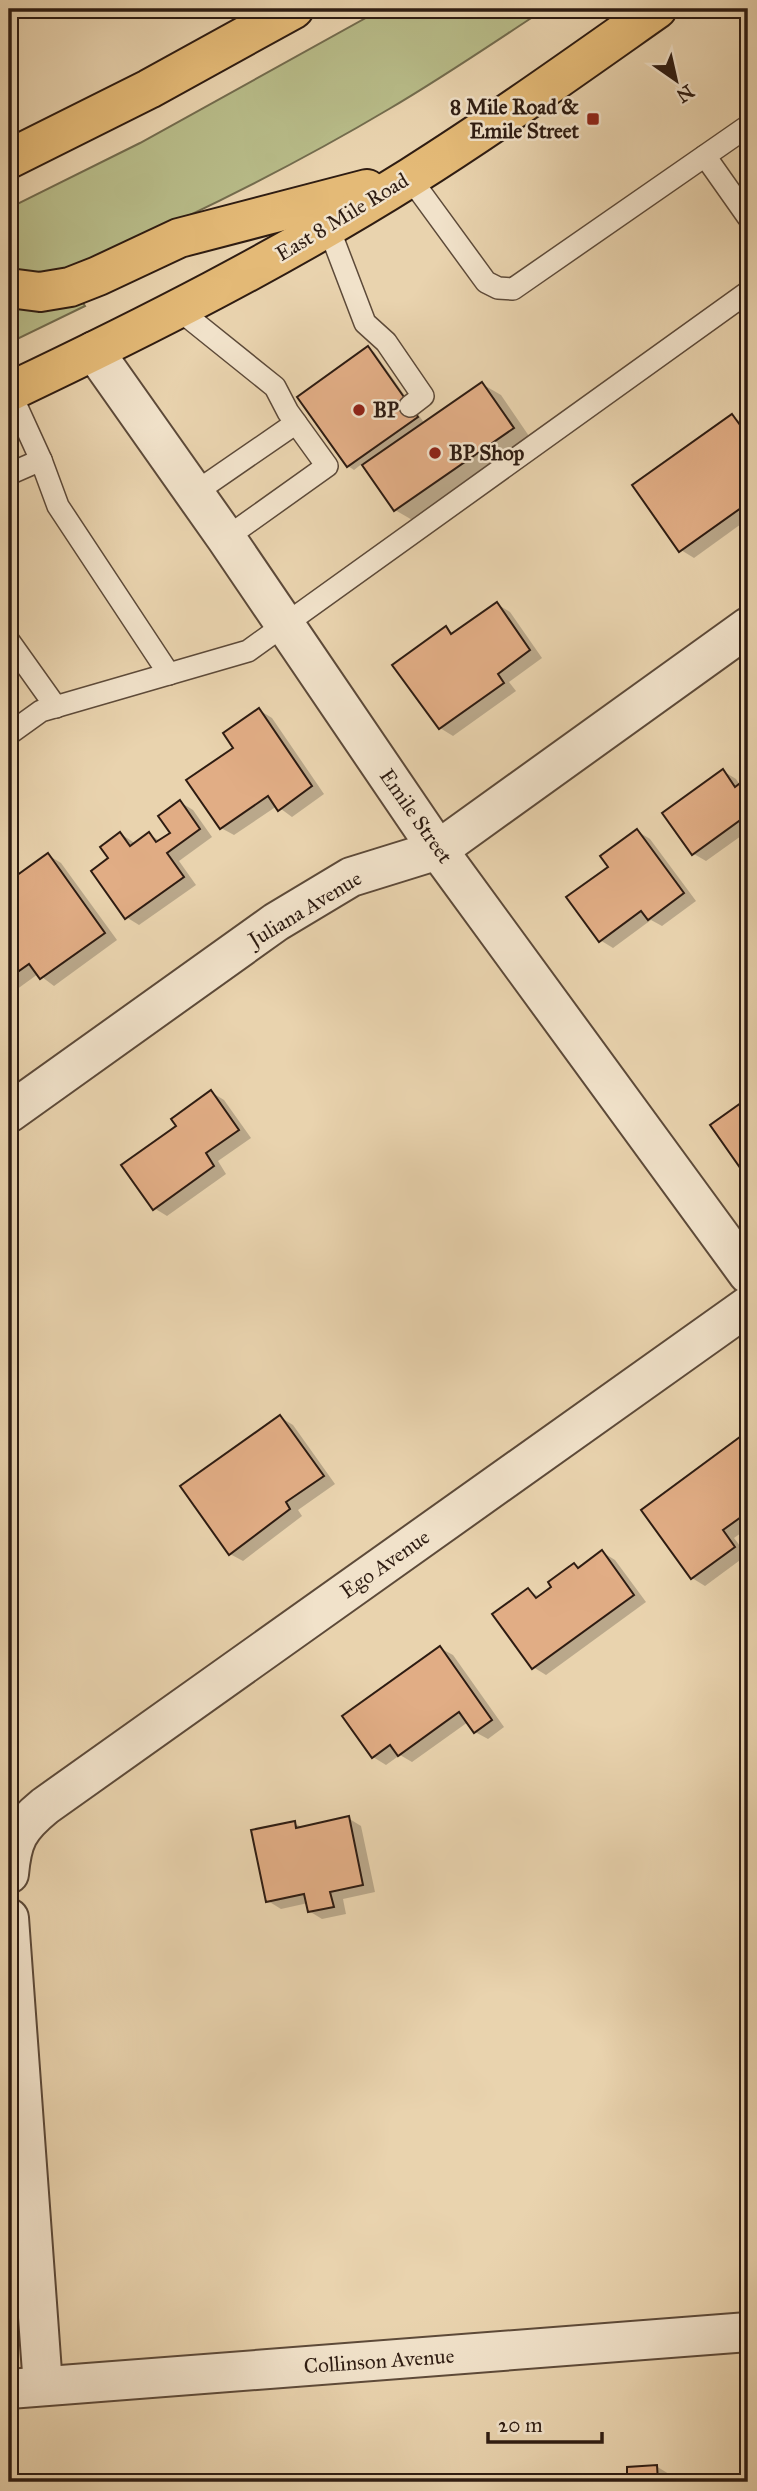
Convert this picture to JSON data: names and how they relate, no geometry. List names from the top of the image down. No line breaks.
{"streets":{"highway":["East 8 Mile Road"],"street":["Emile Street","Juliana Avenue","Ego Avenue","Collinson Avenue"]},"crossings":[["East 8 Mile Road","Emile Street"],["Emile Street","Juliana Avenue"]],"places":{"transit":["8 Mile Road & Emile Street"],"other":["BP","BP Shop"]},"scale_bar":"20 m","north":"bottom right"}
